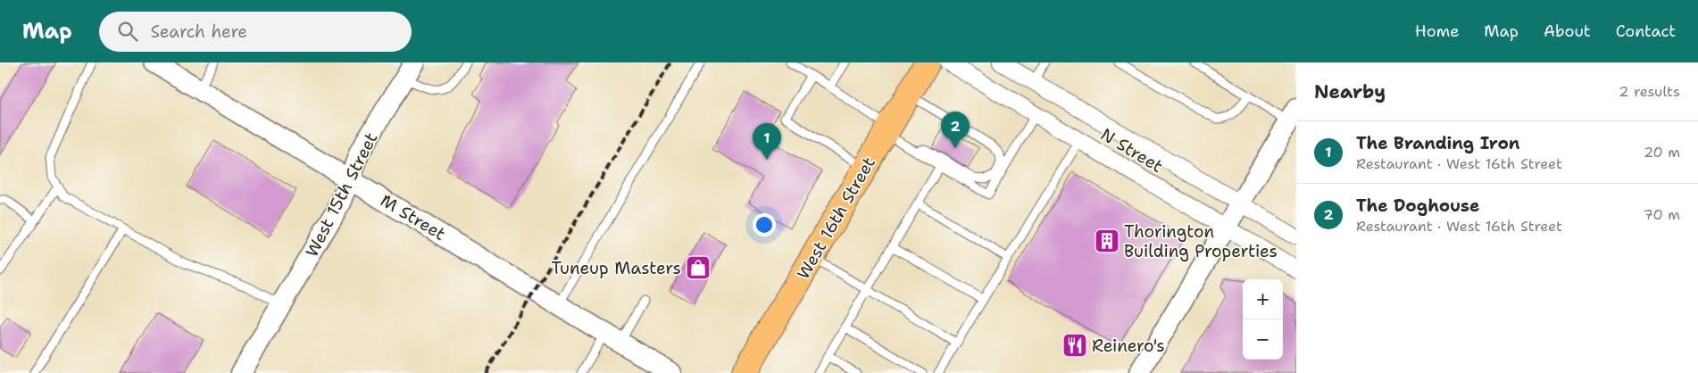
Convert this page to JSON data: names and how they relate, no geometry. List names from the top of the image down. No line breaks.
{"streets":{"main road":["West 16th Street"],"street":["N Street","West 15th Street","M Street"]},"crossings":[["West 15th Street","M Street"]],"places":{"building":["Thorington Building Properties"],"shop":["Tuneup Masters"],"restaurant":["Reinero's"]},"page":{"header":"Map","search":"Search here","nav":["Home","Map","About","Contact"],"heading":["Nearby","2 results"],"pins":["2","1"],"list":[{"mark":"1","name":"The Branding Iron","note":"Restaurant · West 16th Street","value":"20 m"},{"mark":"2","name":"The Doghouse","note":"Restaurant · West 16th Street","value":"70 m"}],"map_buttons":["+","−"]}}
